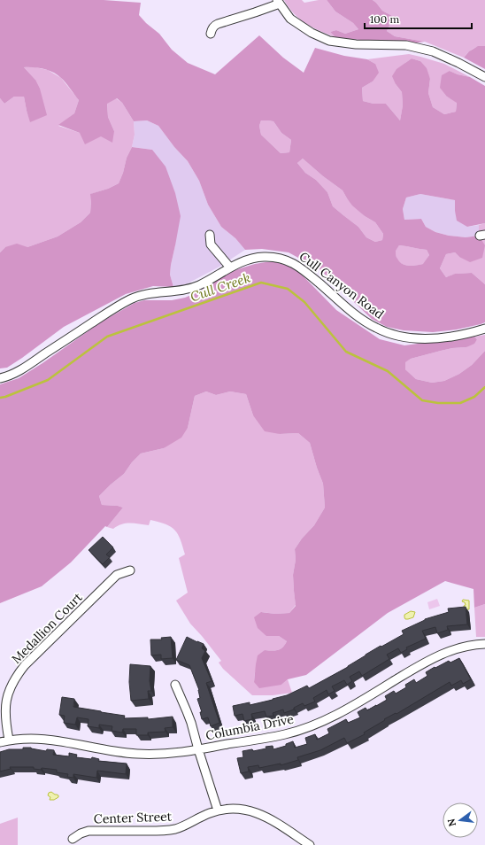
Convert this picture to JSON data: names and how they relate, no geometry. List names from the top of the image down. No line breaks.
{"streets":{"street":["Cull Canyon Road","Medallion Court","Columbia Drive","Center Street"]},"crossings":[["Medallion Court","Columbia Drive"]],"water":["Cull Creek"],"scale_bar":"100 m","north":"left"}
